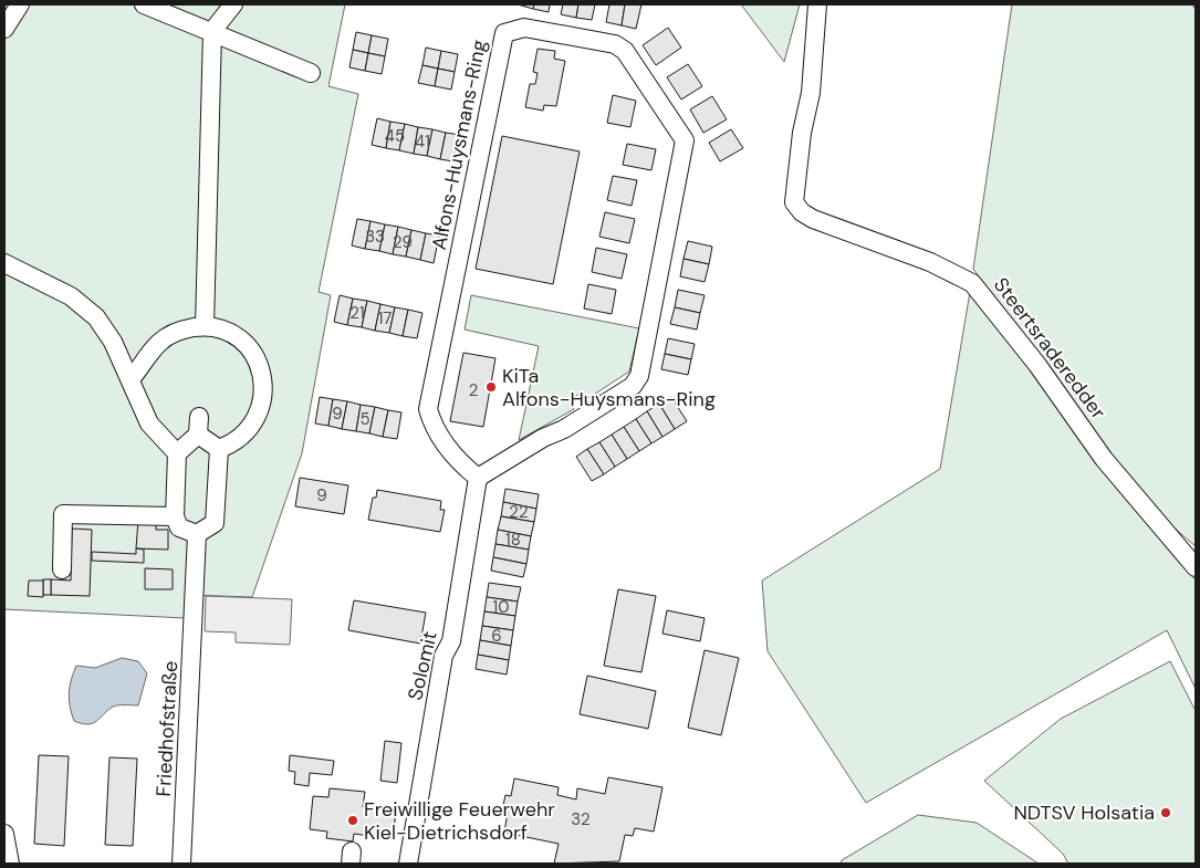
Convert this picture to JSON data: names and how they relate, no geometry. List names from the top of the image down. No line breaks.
{"streets":{"street":["Alfons-Huysmans-Ring","Steertsraderedder","Solomit","Friedhofstraße"]},"crossings":[["Alfons-Huysmans-Ring","Solomit"]],"places":["KiTa Alfons-Huysmans-Ring","NDTSV Holsatia","Freiwillige Feuerwehr Kiel-Dietrichsdorf"],"house_numbers":["45","41","33","29","21","17","2","9","5","9","22","18","10","6","32"]}
